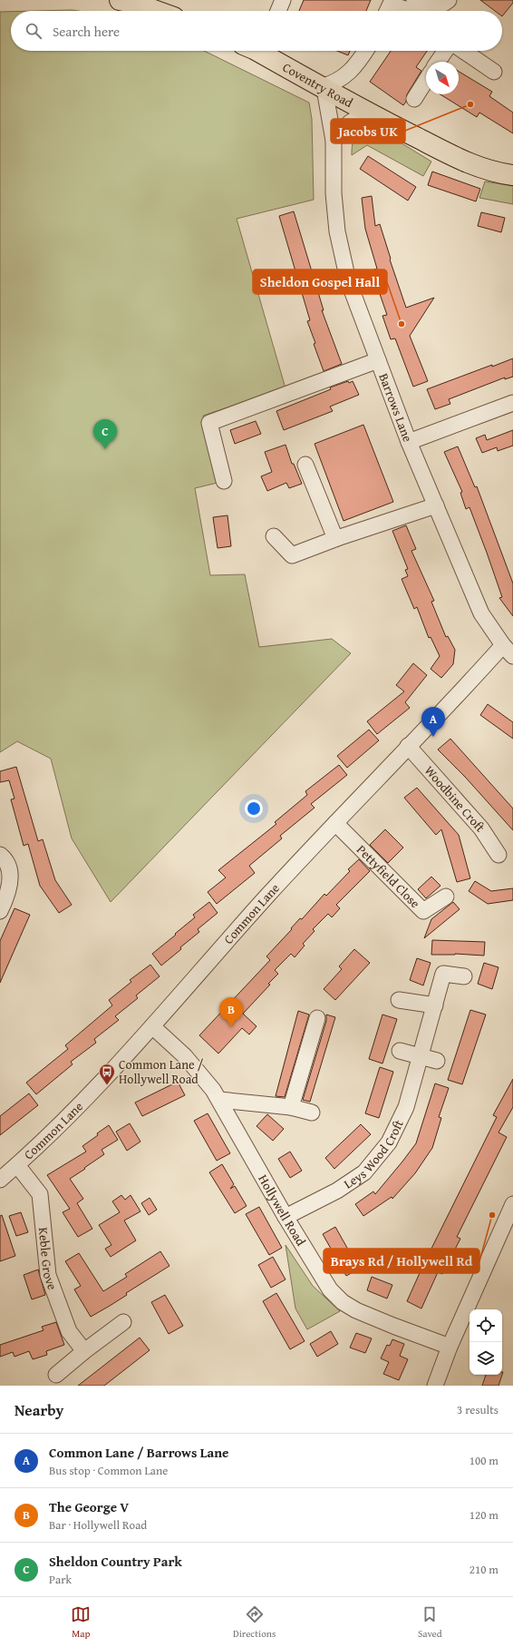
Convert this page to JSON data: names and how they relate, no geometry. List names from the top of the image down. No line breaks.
{"streets":{"highway":["Coventry Road"],"street":["Barrows Lane","Woodbine Croft","Pettyfield Close","Common Lane","Leys Wood Croft","Hollywell Road","Keble Grove"]},"crossings":[["Coventry Road","Barrows Lane"],["Barrows Lane","Common Lane"],["Woodbine Croft","Common Lane"],["Pettyfield Close","Common Lane"],["Common Lane","Hollywell Road"],["Common Lane","Keble Grove"],["Leys Wood Croft","Hollywell Road"]],"places":{"other":["Jacobs UK","Sheldon Gospel Hall","Brays Rd / Hollywell Rd"],"bus stop":["Common Lane / Hollywell Road"]},"north":"bottom right","page":{"search":"Search here","pins":["C","A","B"],"heading":["Nearby","3 results"],"list":[{"mark":"A","name":"Common Lane / Barrows Lane","note":"Bus stop · Common Lane","value":"100 m"},{"mark":"B","name":"The George V","note":"Bar · Hollywell Road","value":"120 m"},{"mark":"C","name":"Sheldon Country Park","note":"Park","value":"210 m"}],"nav":["Map","Directions","Saved"]}}
